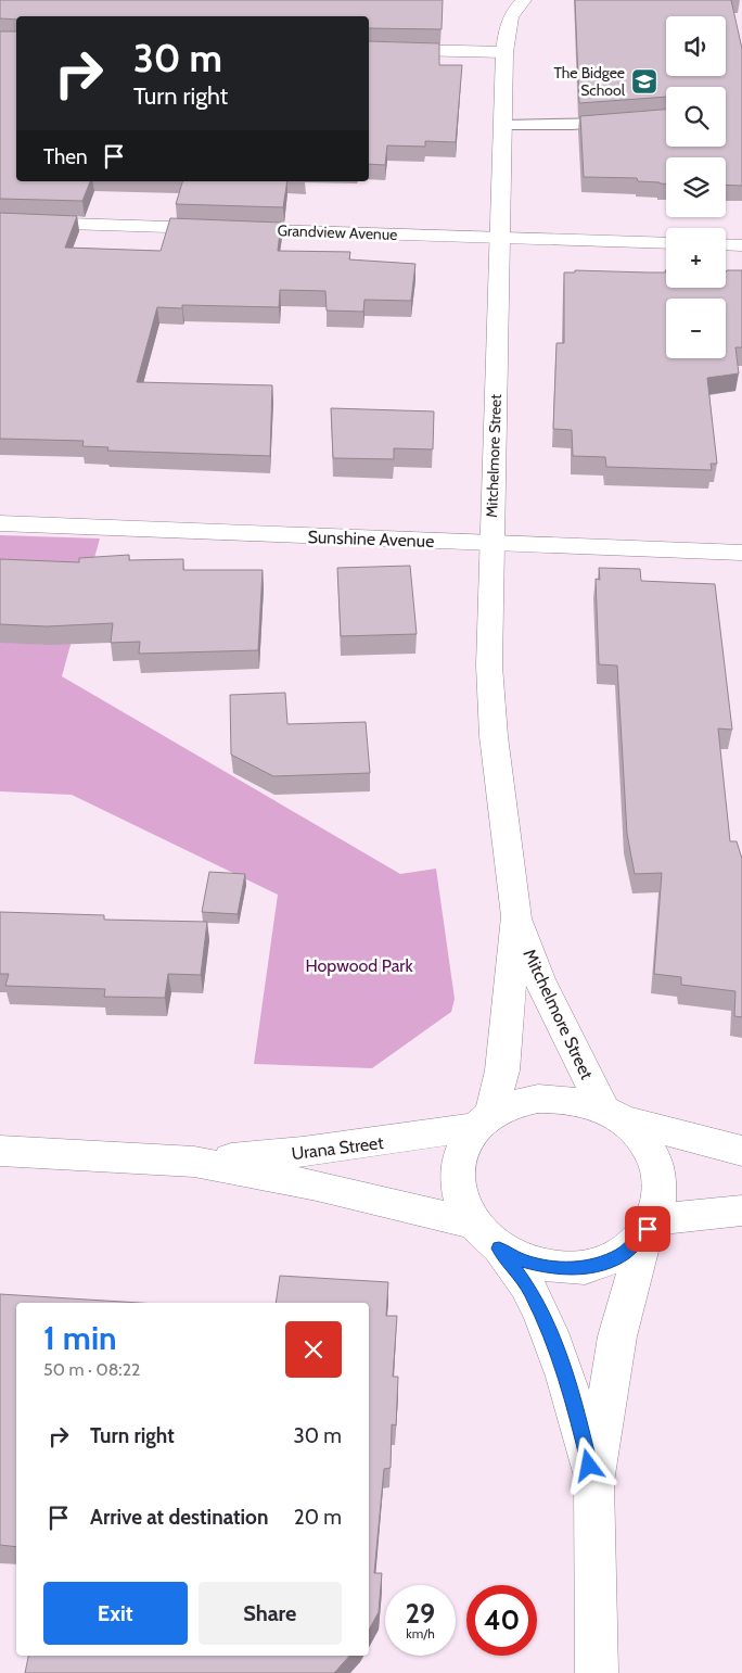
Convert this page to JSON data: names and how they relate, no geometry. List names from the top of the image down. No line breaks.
{"streets":{"street":["Grandview Avenue","Mitchelmore Street","Sunshine Avenue","Urana Street"]},"crossings":[["Grandview Avenue","Mitchelmore Street"],["Mitchelmore Street","Sunshine Avenue"],["Mitchelmore Street","Urana Street"]],"parks":["Hopwood Park"],"places":{"school or university":["The Bidgee School"]},"page":{"map_buttons":["+","−"],"turn":["30 m","Turn right"],"then":"Then","heading":["1 min","50 m · 08:22"],"list":[{"name":"Turn right","value":"30 m"},{"name":"Arrive at destination","value":"20 m"}],"buttons":["Exit","Share"],"speed":"29 km/h","limit":"40"}}
